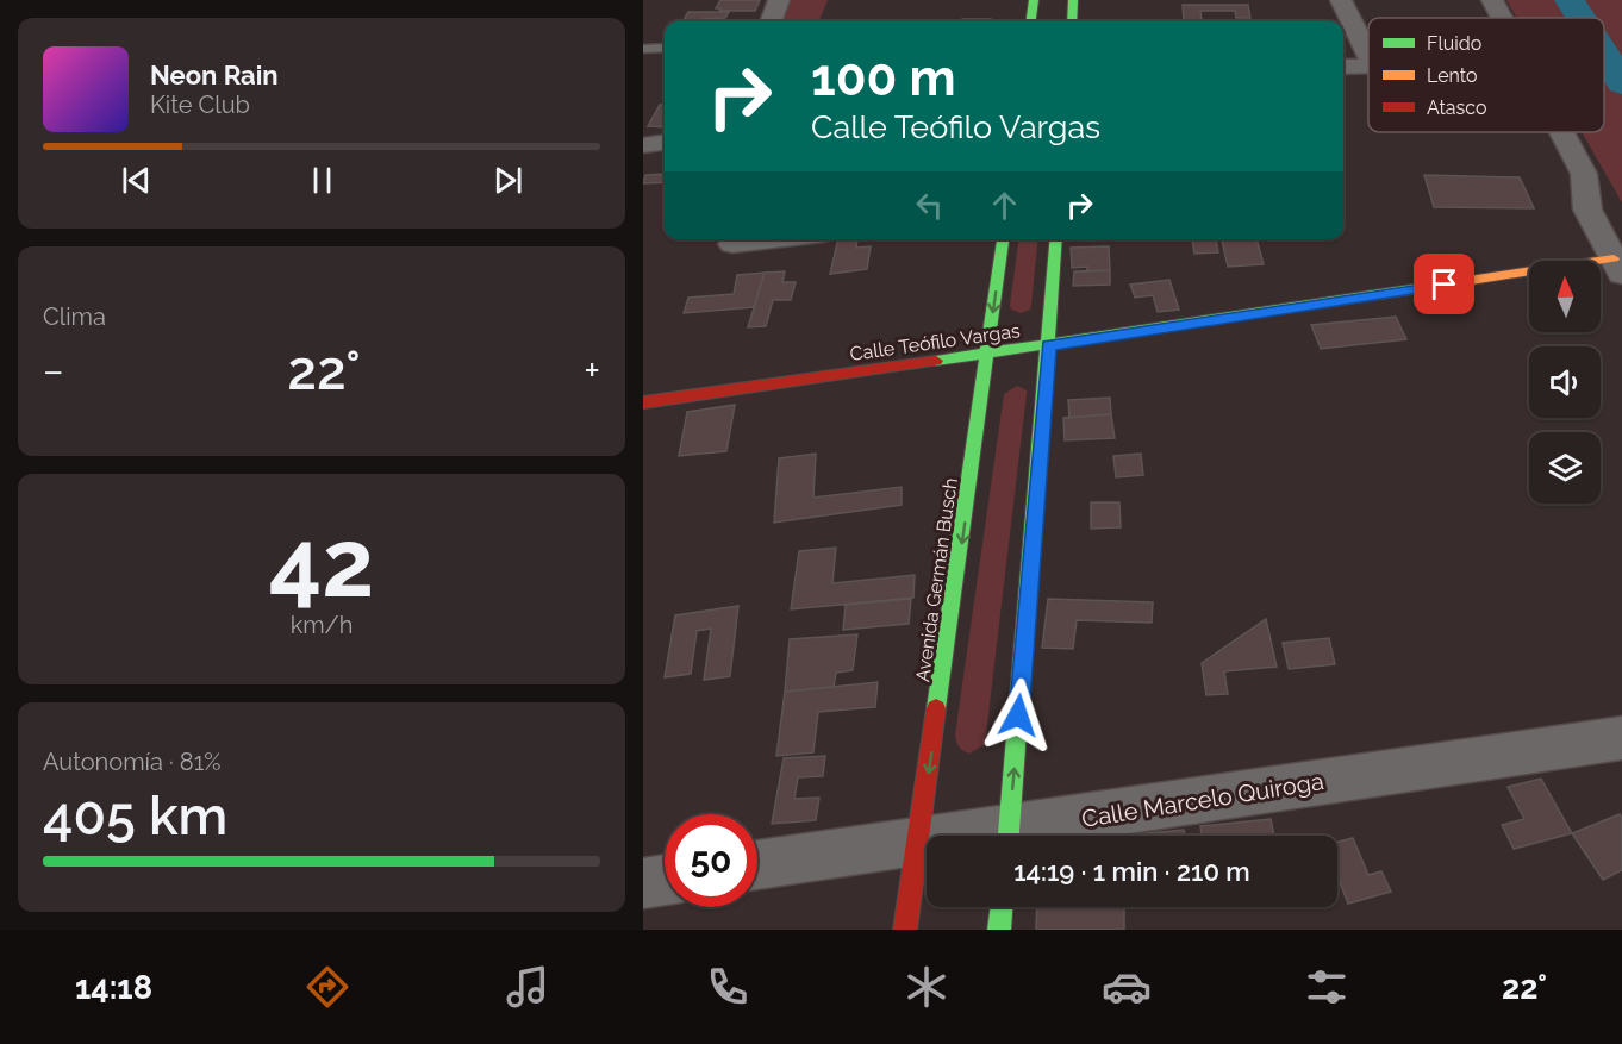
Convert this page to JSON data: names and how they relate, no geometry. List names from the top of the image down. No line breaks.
{"streets":{"main road":["Calle Teófilo Vargas","Avenida Germán Busch"],"street":["Calle Marcelo Quiroga"]},"crossings":[["Calle Teófilo Vargas","Avenida Germán Busch"],["Avenida Germán Busch","Calle Marcelo Quiroga"]],"legend":["Fluido","Lento","Atasco"],"north":"top","page":{"turn":["100 m","Calle Teófilo Vargas"],"song":["Neon Rain","Kite Club"],"tile":["Clima",["42","km/h"],["Autonomía · 81%","405 km"]],"heat":["−","22°","+"],"limit":"50","trip":"14:19 · 1 min · 210 m","tabs":["14:18","22°"]}}
